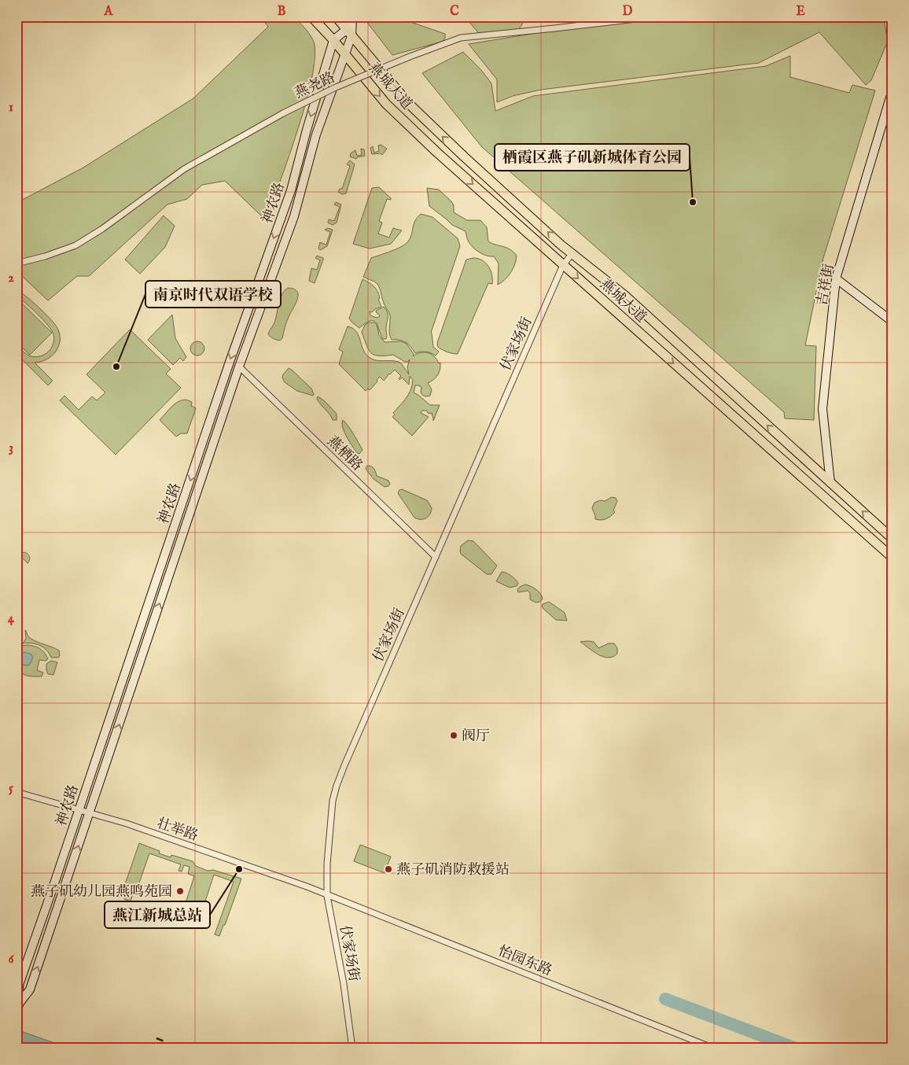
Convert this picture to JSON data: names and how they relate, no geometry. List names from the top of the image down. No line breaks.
{"streets":{"main road":["燕城大道"],"street":["燕尧路","神农路","吉祥街","伏家场街","燕栖路","壮举路","怡园东路"]},"crossings":[["燕城大道","神农路"],["燕城大道","吉祥街"],["燕城大道","伏家场街"],["神农路","燕栖路"],["神农路","壮举路"],["伏家场街","燕栖路"],["伏家场街","壮举路"],["伏家场街","怡园东路"],["壮举路","怡园东路"]],"places":["栖霞区燕子矶新城体育公园","南京时代双语学校","阀厅","燕江新城总站","燕子矶消防救援站","燕子矶幼儿园燕鸣苑园"],"grid":{"columns":["A","B","C","D","E"],"rows":["1","2","3","4","5","6"]}}
